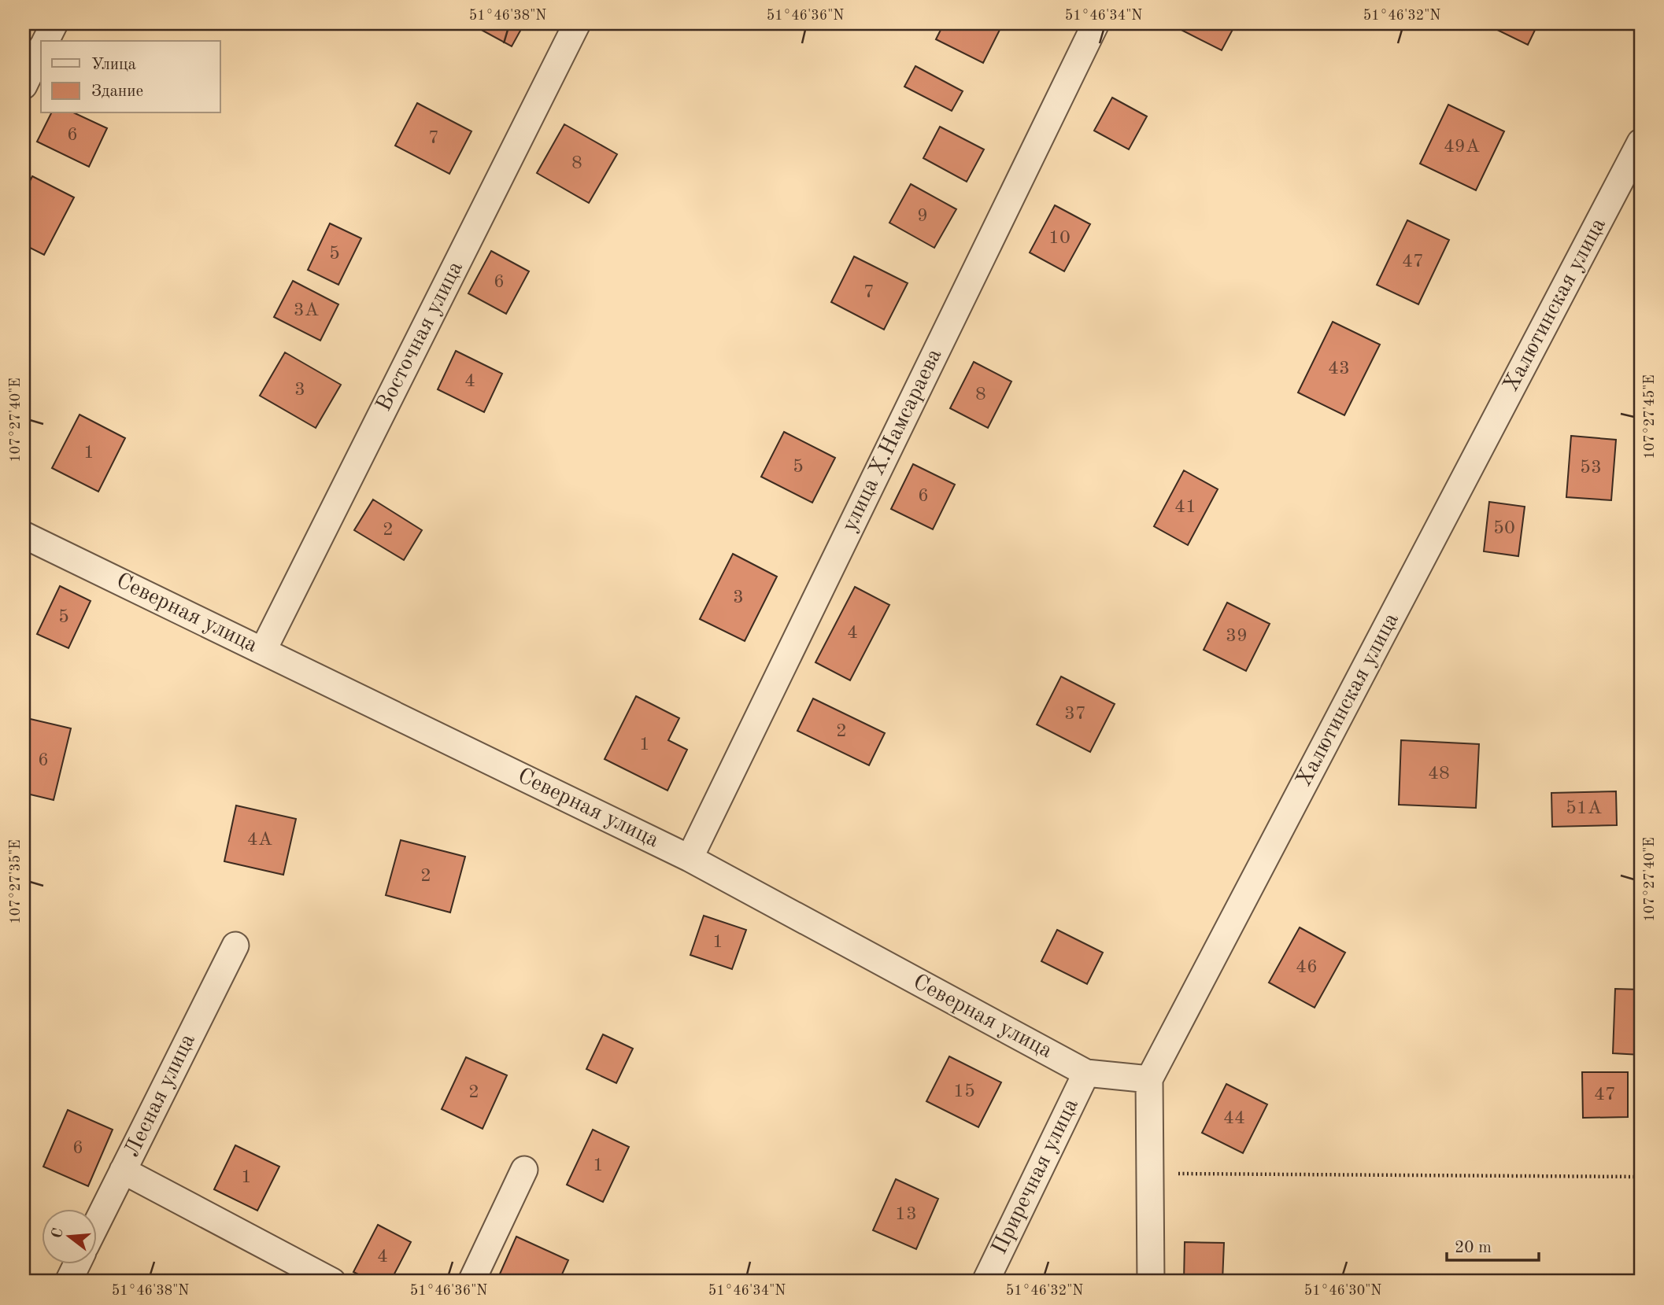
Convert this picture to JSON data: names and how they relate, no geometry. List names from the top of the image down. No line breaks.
{"streets":{"street":["Халютинская улица","Восточная улица","улица Х.Намсараева","Северная улица","Лесная улица","Приречная улица"]},"crossings":[["Халютинская улица","Северная улица"],["Восточная улица","Северная улица"],["улица Х.Намсараева","Северная улица"],["Северная улица","Приречная улица"]],"house_numbers":["6","7","49А","8","9","10","5","47","6","7","3А","43","4","3","8","1","5","53","6","41","50","2","3","5","4","39","37","2","1","6","48","51А","4А","2","1","46","15","2","47","44","6","1","1","13","4"],"legend":["Улица","Здание"],"scale_bar":"20 m","north":"left","coordinates":["51°46'38\"N","51°46'36\"N","51°46'34\"N","51°46'32\"N","107°27'45\"E","107°27'40\"E","107°27'35\"E","51°46'30\"N"]}
